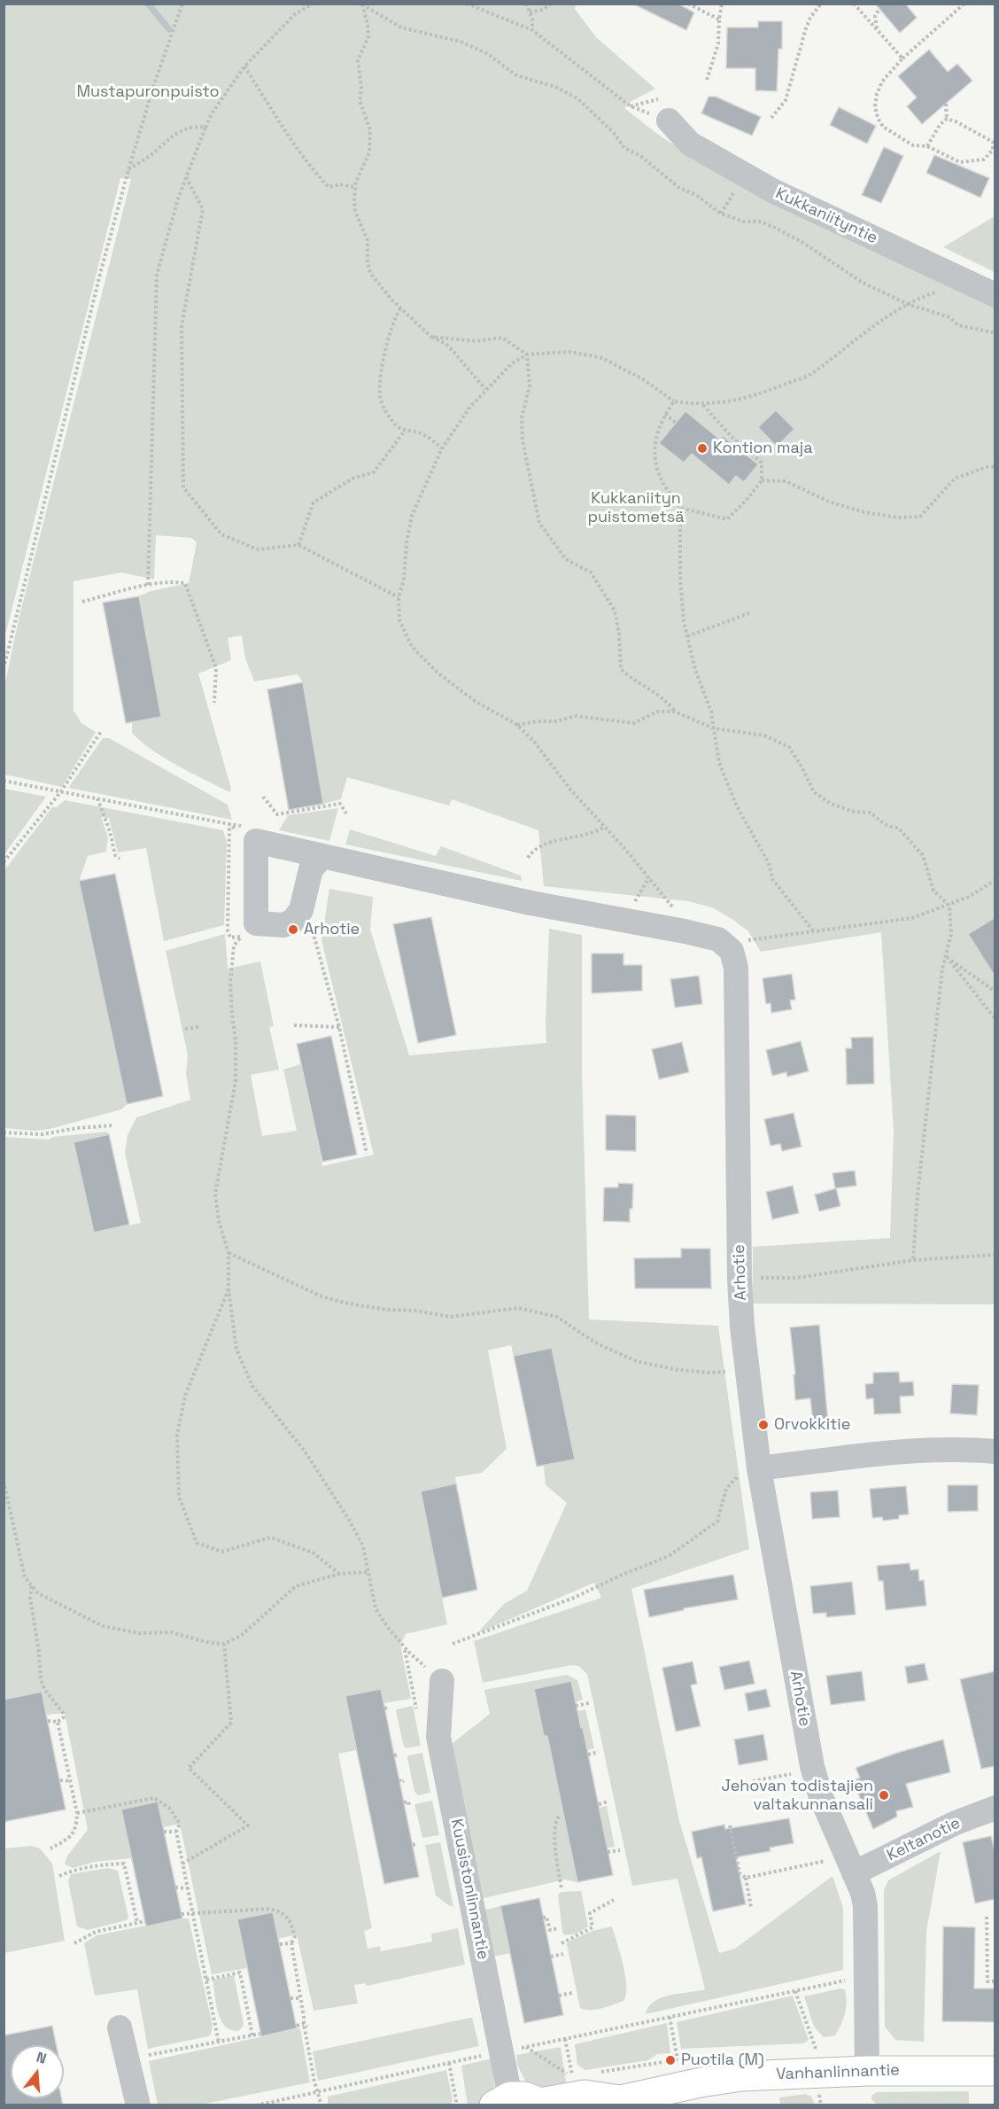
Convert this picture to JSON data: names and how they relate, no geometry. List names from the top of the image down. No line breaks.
{"streets":{"main road":["Vanhanlinnantie"],"street":["Kukkaniityntie","Arhotie","Keltanotie","Kuusistonlinnantie"]},"crossings":[["Arhotie","Keltanotie"],["Arhotie","Vanhanlinnantie"],["Kuusistonlinnantie","Vanhanlinnantie"]],"parks":["Mustapuronpuisto","Kukkaniityn puistometsä"],"places":["Kontion maja","Arhotie","Orvokkitie","Jehovan todistajien valtakunnansali","Puotila (M)"],"north":"top"}
